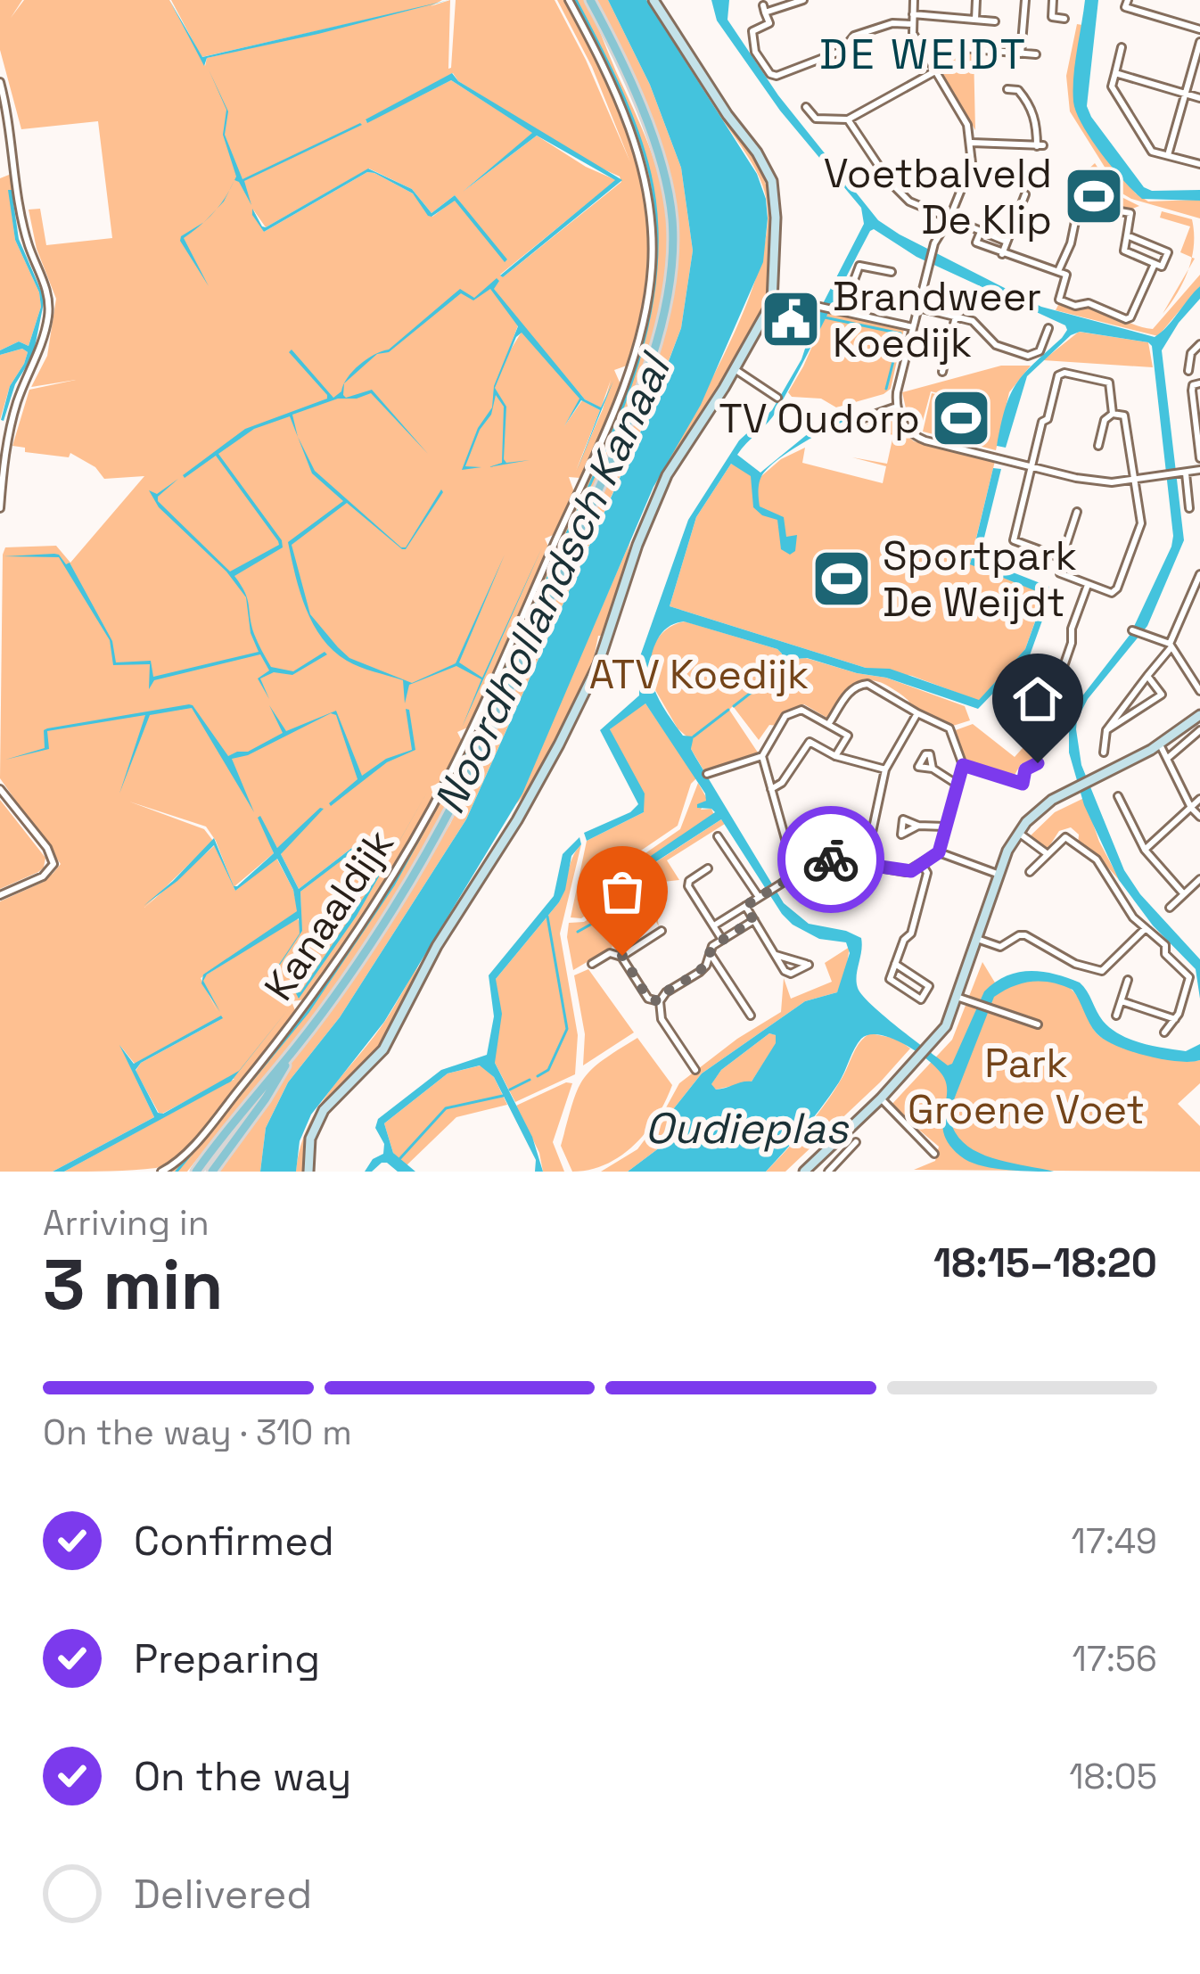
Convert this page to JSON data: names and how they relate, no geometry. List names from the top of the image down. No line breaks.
{"streets":{"main road":["Kanaaldijk"]},"districts":["DE WEIDT"],"water":["Noordhollandsch Kanaal","Oudieplas"],"parks":["ATV Koedijk","Park Groene Voet"],"places":{"sports":["Voetbalveld De Klip","TV Oudorp","Sportpark De Weijdt"],"public building":["Brandweer Koedijk"]},"page":{"heading":["3 min","Arriving in","18:15–18:20"],"bar":"On the way · 310 m","list":[["Confirmed","17:49"],["Preparing","17:56"],["On the way","18:05"],"Delivered"]}}
